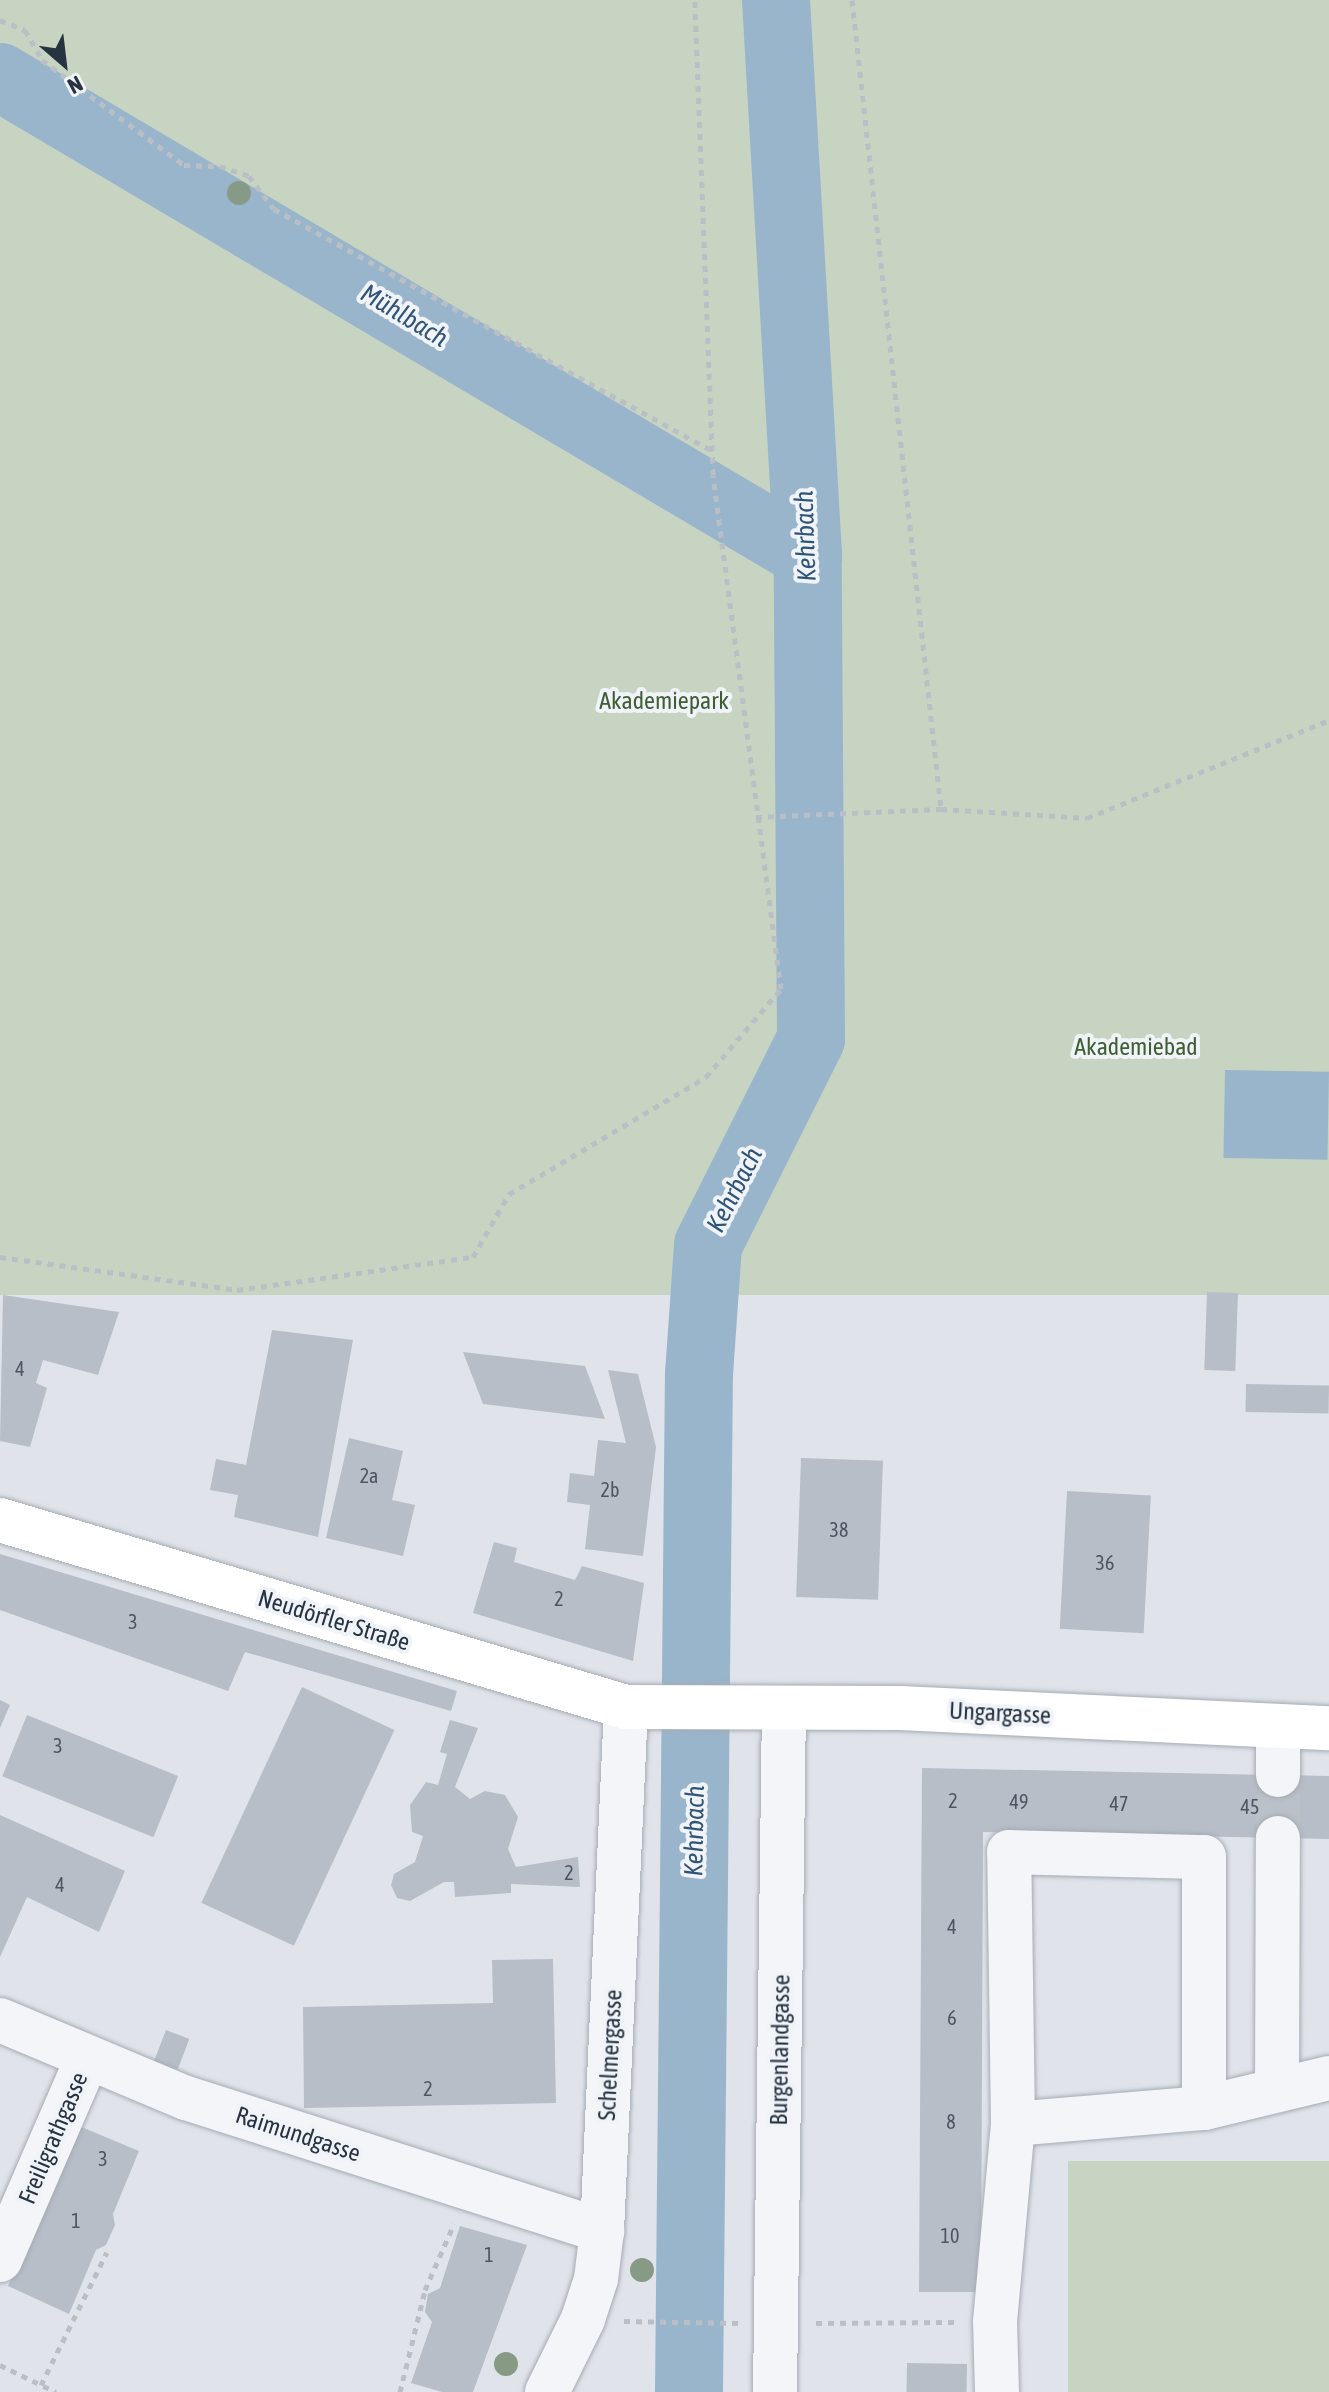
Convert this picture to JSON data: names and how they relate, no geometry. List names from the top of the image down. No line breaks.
{"streets":{"main road":["Neudörfler Straße","Ungargasse"],"street":["Burgenlandgasse","Schelmergasse","Raimundgasse","Freiligrathgasse"]},"crossings":[["Neudörfler Straße","Ungargasse"],["Neudörfler Straße","Schelmergasse"],["Ungargasse","Burgenlandgasse"],["Schelmergasse","Raimundgasse"],["Raimundgasse","Freiligrathgasse"]],"water":["Mühlbach","Kehrbach"],"parks":["Akademiepark","Akademiebad"],"house_numbers":["4","2a","2b","38","36","2","3","3","2","49","47","45","2","4","4","6","2","8","3","1","10","1"],"north":"bottom right"}
